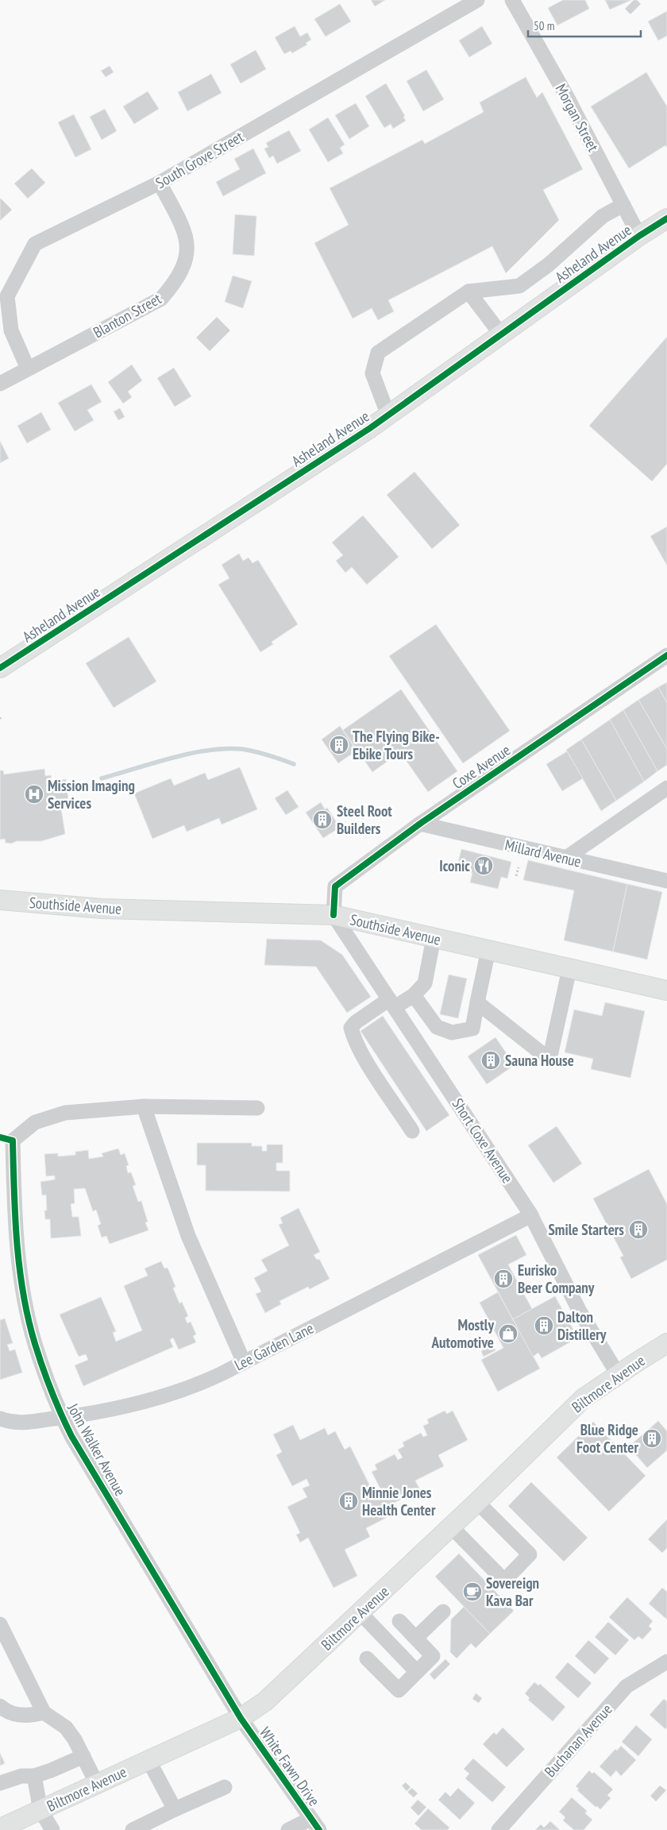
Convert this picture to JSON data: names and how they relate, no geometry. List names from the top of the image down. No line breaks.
{"streets":{"main road":["Asheland Avenue","Southside Avenue","Biltmore Avenue"],"street":["Morgan Street","South Grove Street","Blanton Street","Coxe Avenue","Millard Avenue","Short Coxe Avenue","Lee Garden Lane","John Walker Avenue","Buchanan Avenue","White Fawn Drive"]},"crossings":[["Morgan Street","Asheland Avenue"],["South Grove Street","Blanton Street"],["Coxe Avenue","Millard Avenue"],["Coxe Avenue","Southside Avenue"],["Coxe Avenue","Short Coxe Avenue"],["Southside Avenue","Short Coxe Avenue"],["Short Coxe Avenue","Lee Garden Lane"],["Short Coxe Avenue","Biltmore Avenue"],["Lee Garden Lane","John Walker Avenue"],["Biltmore Avenue","John Walker Avenue"],["Biltmore Avenue","White Fawn Drive"],["John Walker Avenue","White Fawn Drive"]],"places":{"building":["The Flying Bike- Ebike Tours","Steel Root Builders","Sauna House","Smile Starters","Eurisko Beer Company","Dalton Distillery","Blue Ridge Foot Center","Minnie Jones Health Center"],"hospital":["Mission Imaging Services"],"restaurant":["Iconic"],"shop":["Mostly Automotive"],"cafe":["Sovereign Kava Bar"]},"scale_bar":"50 m"}
